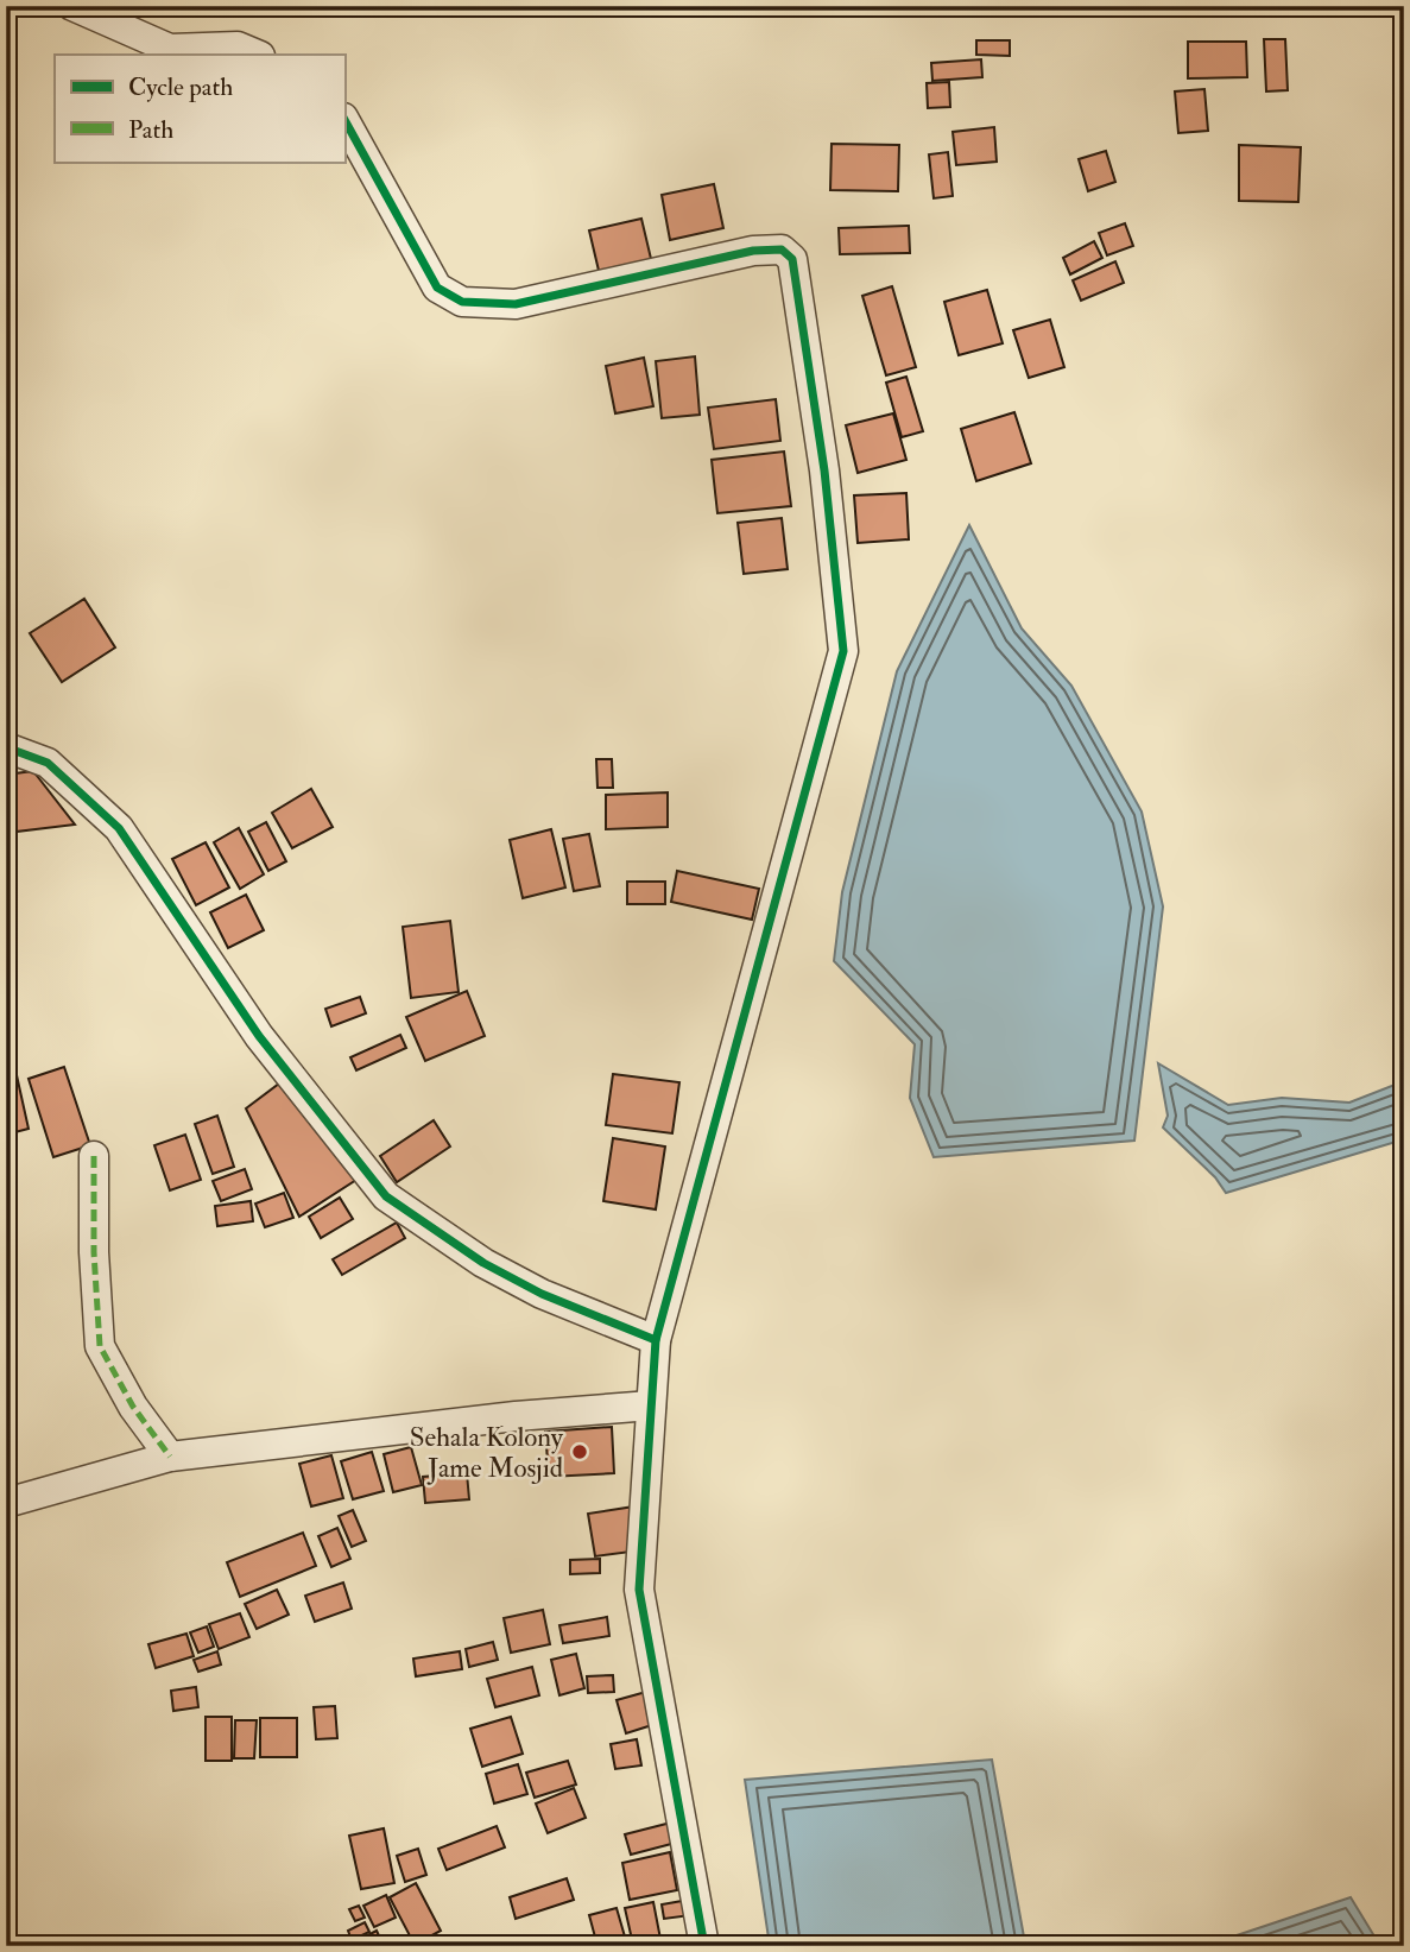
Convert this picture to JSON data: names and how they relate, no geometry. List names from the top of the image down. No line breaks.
{"places":["Sehala Kolony Jame Mosjid"],"legend":["Cycle path","Path"]}
